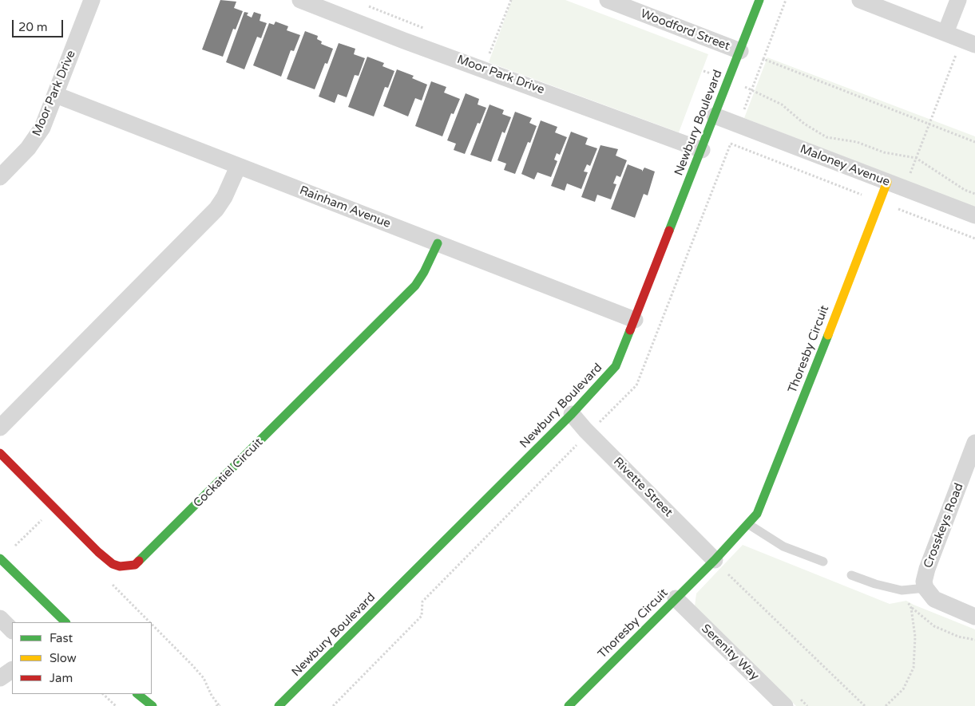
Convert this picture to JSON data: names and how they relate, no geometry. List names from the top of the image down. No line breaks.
{"streets":{"street":["Woodford Street","Moor Park Drive","Newbury Boulevard","Maloney Avenue","Rainham Avenue","Thoresby Circuit","Cockatiel Circuit","Rivette Street","Crosskeys Road","Serenity Way"]},"crossings":[["Woodford Street","Newbury Boulevard"],["Moor Park Drive","Newbury Boulevard"],["Moor Park Drive","Rainham Avenue"],["Newbury Boulevard","Maloney Avenue"],["Newbury Boulevard","Rainham Avenue"],["Newbury Boulevard","Rivette Street"],["Maloney Avenue","Thoresby Circuit"],["Rainham Avenue","Cockatiel Circuit"],["Thoresby Circuit","Rivette Street"],["Thoresby Circuit","Serenity Way"]],"legend":["Fast","Slow","Jam"],"scale_bar":"20 m"}
